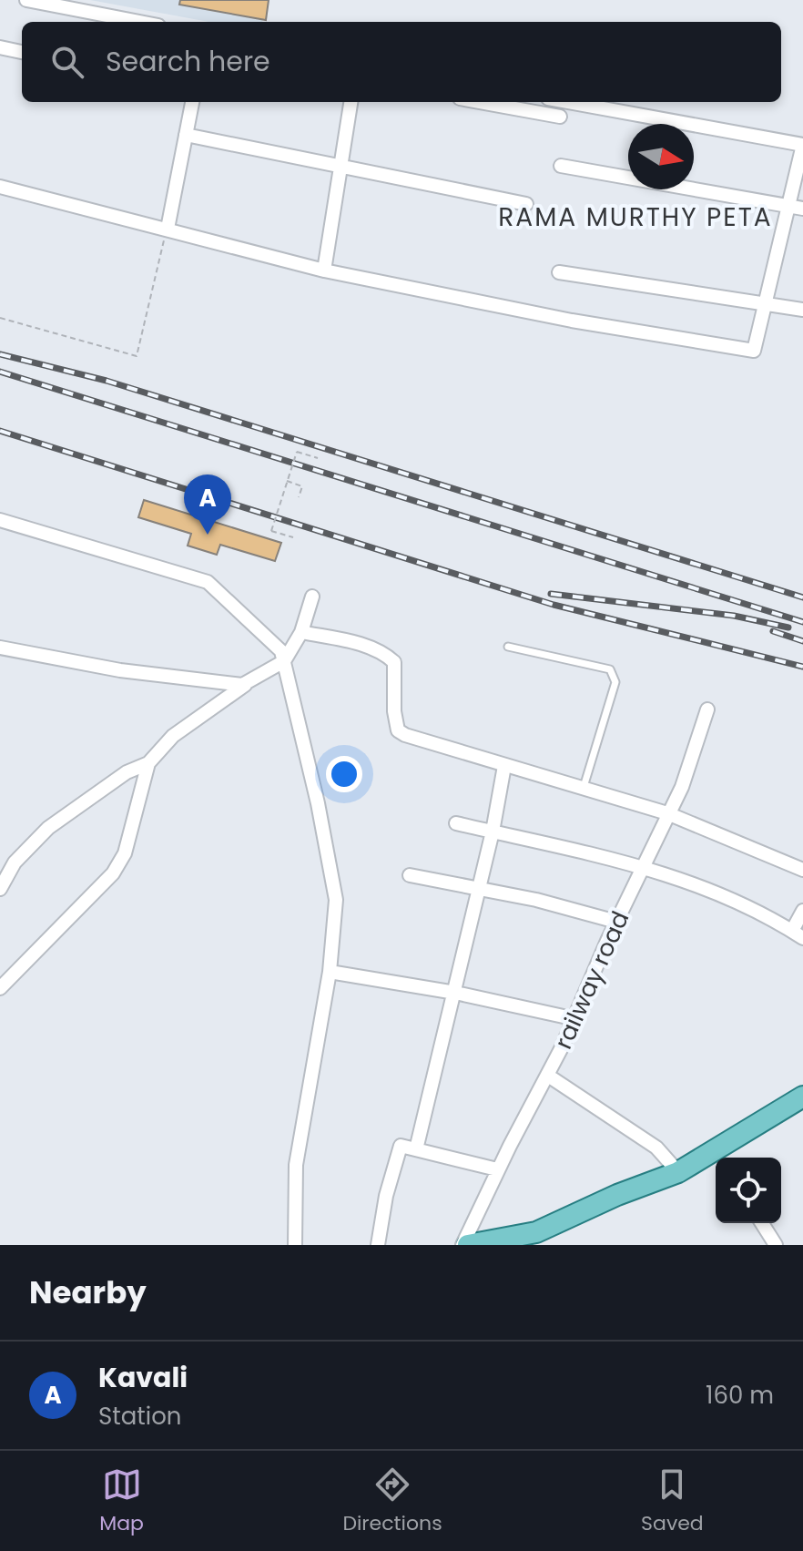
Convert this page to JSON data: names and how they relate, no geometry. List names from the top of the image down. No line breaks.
{"streets":{"street":["railway road"]},"districts":["RAMA MURTHY PETA"],"north":"right","page":{"search":"Search here","pins":"A","heading":"Nearby","list":[{"mark":"A","name":"Kavali","note":"Station","value":"160 m"}],"nav":["Map","Directions","Saved"]}}
